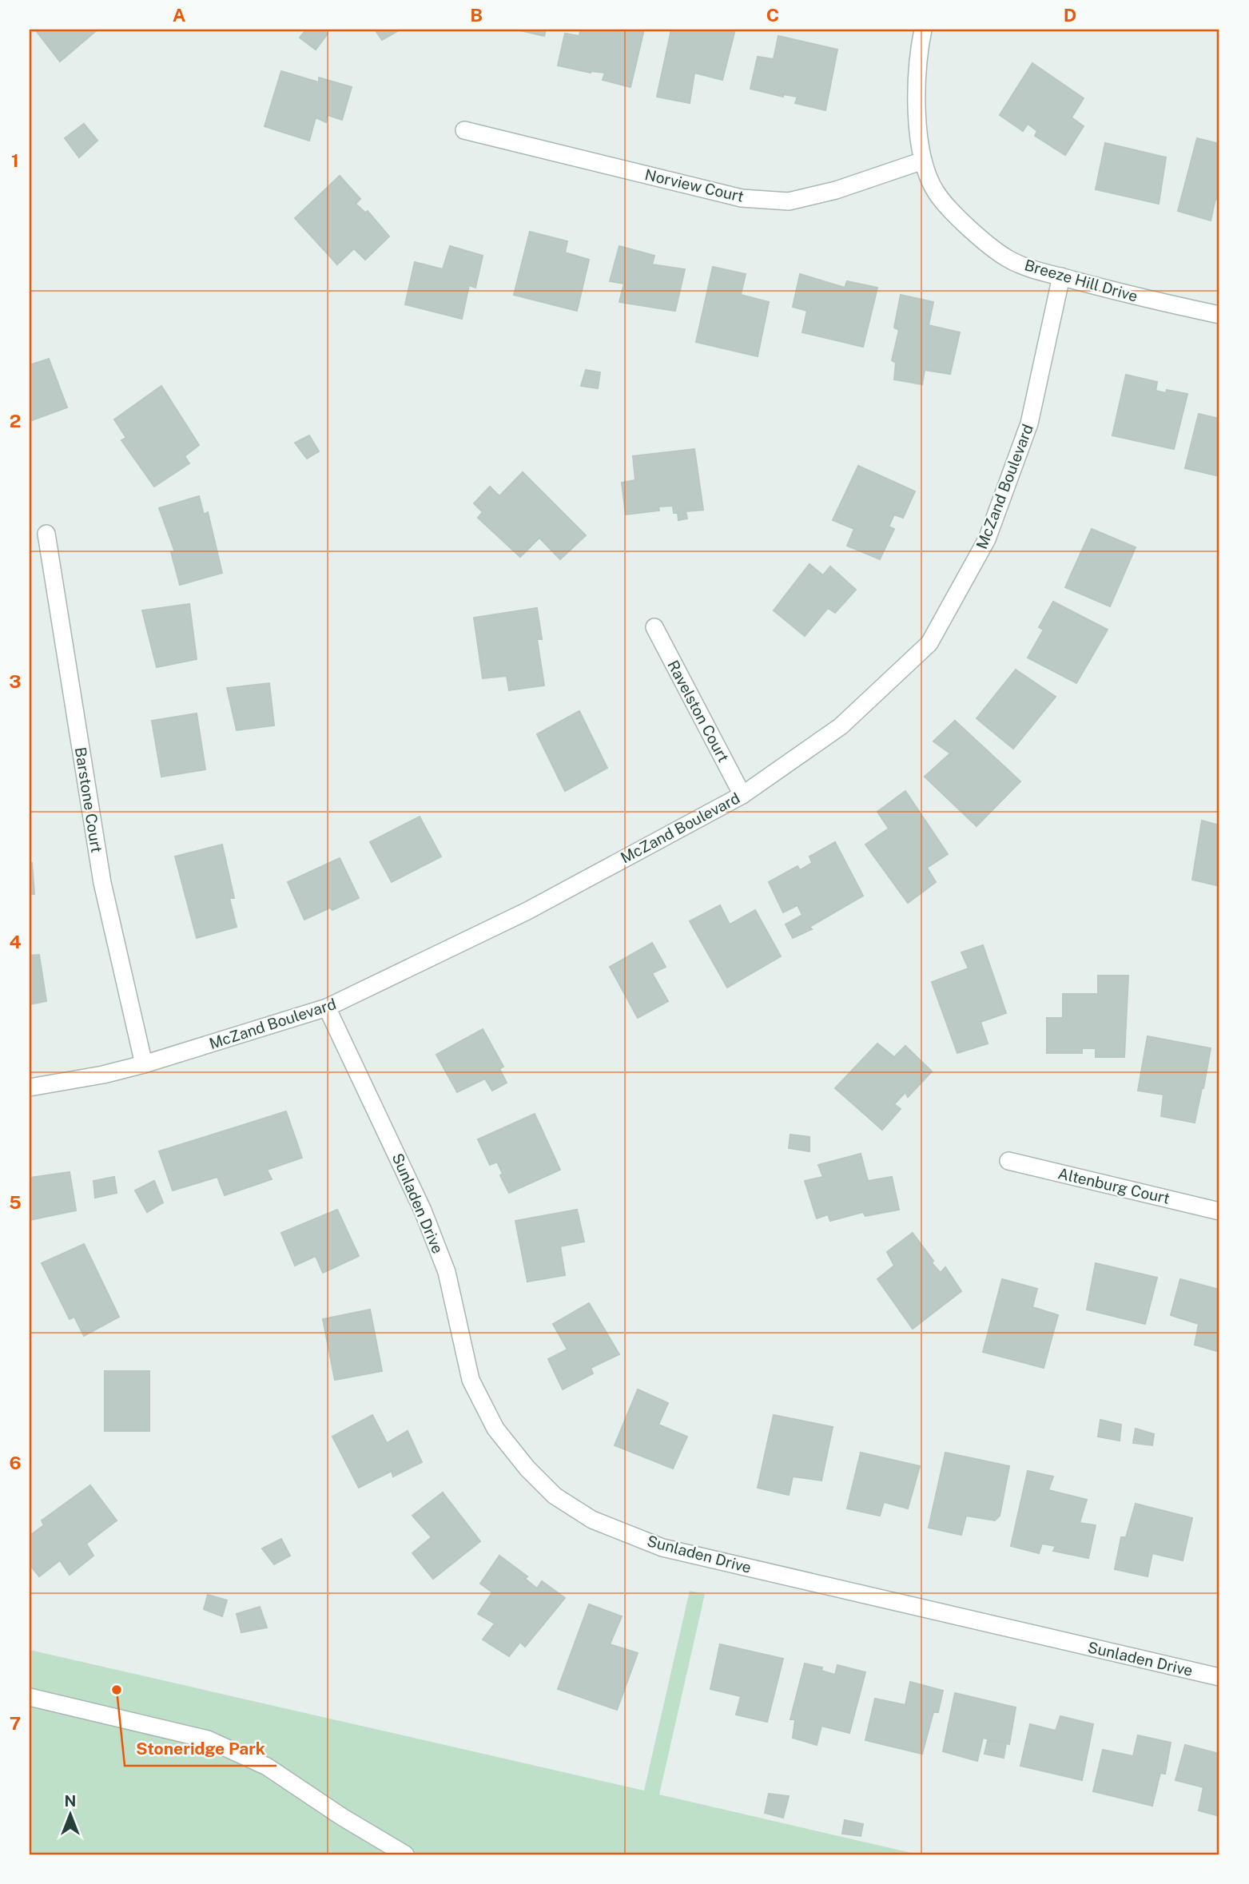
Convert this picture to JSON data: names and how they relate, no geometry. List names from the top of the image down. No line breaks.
{"streets":{"street":["Norview Court","Breeze Hill Drive","McZand Boulevard","Ravelston Court","Barstone Court","Altenburg Court","Sunladen Drive"]},"crossings":[["Norview Court","Breeze Hill Drive"],["Breeze Hill Drive","McZand Boulevard"],["McZand Boulevard","Ravelston Court"],["McZand Boulevard","Barstone Court"],["McZand Boulevard","Sunladen Drive"]],"places":["Stoneridge Park"],"north":"top","grid":{"columns":["A","B","C","D"],"rows":["1","2","3","4","5","6","7"]}}
